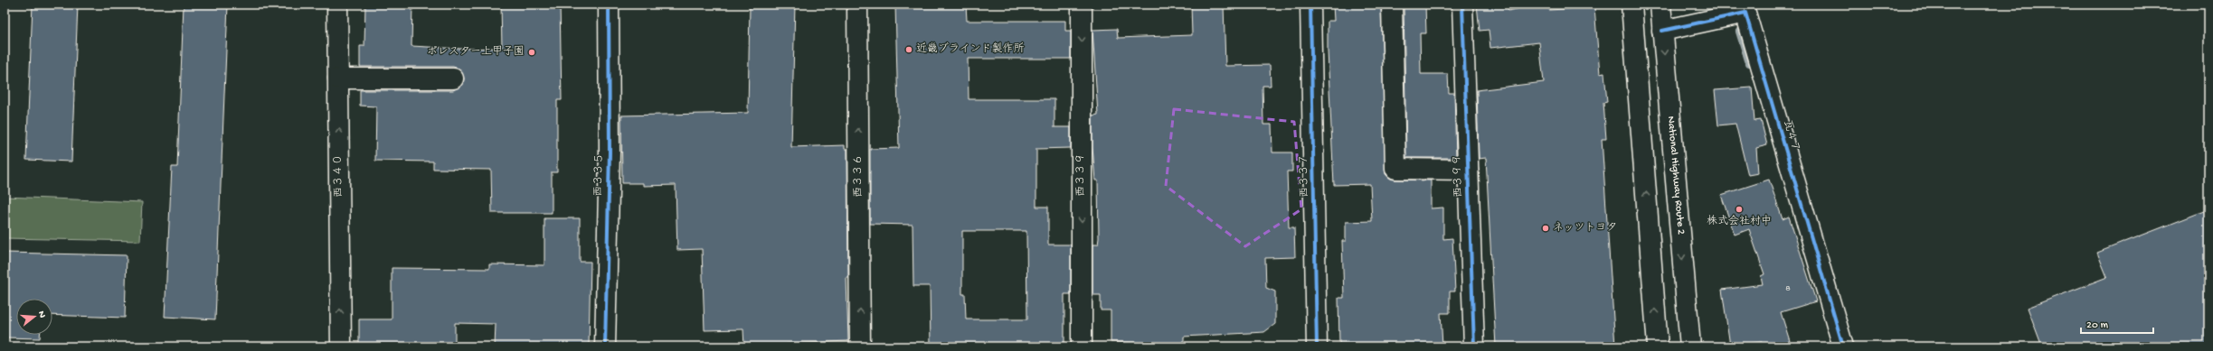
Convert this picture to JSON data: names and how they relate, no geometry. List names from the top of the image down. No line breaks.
{"streets":{"main road":["瓦４７","西３３５","西３３９","西３４０","西３３６","西３３７","西３９９","National Highway Route 2"]},"crossings":[["瓦４７","National Highway Route 2"]],"one_way":["西３３９","西３４０","西３３６"],"places":["近畿ブラインド製作所","ポレスター上甲子園","株式会社村中","ネッツトヨタ"],"house_numbers":["8"],"scale_bar":"20 m","north":"right"}
